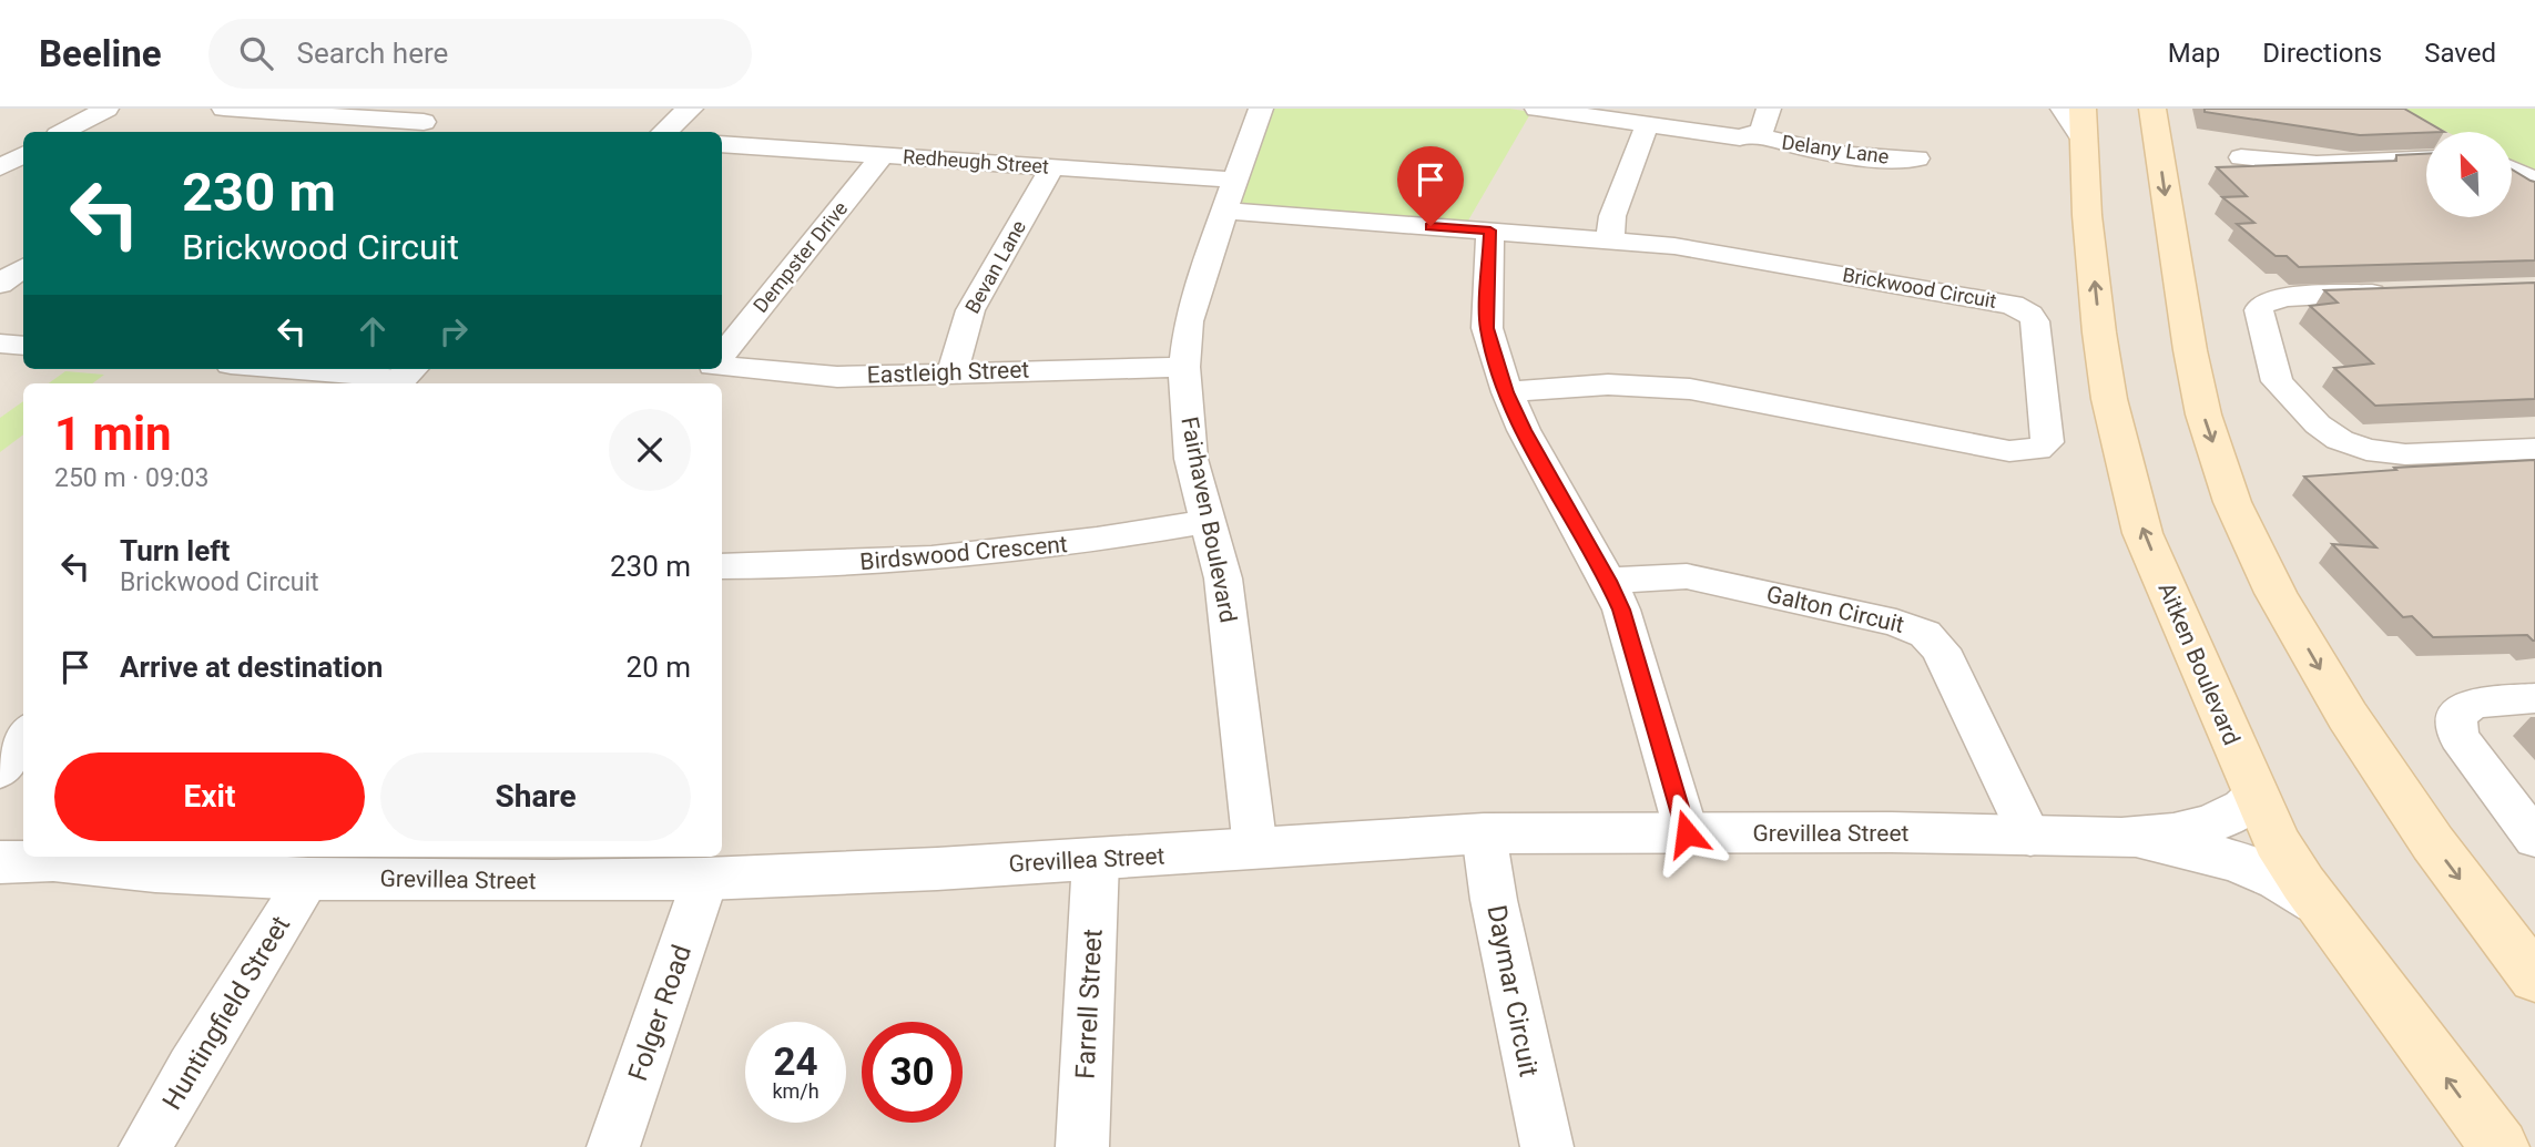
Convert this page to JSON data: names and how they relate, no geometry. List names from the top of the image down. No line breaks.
{"streets":{"main road":["Aitken Boulevard"],"street":["Delany Lane","Redheugh Street","Dempster Drive","Bevan Lane","Brickwood Circuit","Eastleigh Street","Fairhaven Boulevard","Birdswood Crescent","Galton Circuit","Grevillea Street","Daymar Circuit","Farrell Street","Huntingfield Street","Folger Road"]},"crossings":[["Redheugh Street","Dempster Drive"],["Redheugh Street","Bevan Lane"],["Redheugh Street","Brickwood Circuit"],["Redheugh Street","Fairhaven Boulevard"],["Bevan Lane","Eastleigh Street"],["Brickwood Circuit","Fairhaven Boulevard"],["Eastleigh Street","Fairhaven Boulevard"],["Fairhaven Boulevard","Birdswood Crescent"],["Fairhaven Boulevard","Grevillea Street"],["Galton Circuit","Grevillea Street"],["Grevillea Street","Daymar Circuit"],["Grevillea Street","Farrell Street"],["Grevillea Street","Huntingfield Street"],["Grevillea Street","Folger Road"]],"north":"top left","page":{"header":"Beeline","search":"Search here","nav":["Map","Directions","Saved"],"turn":["230 m","Brickwood Circuit"],"heading":["1 min","250 m · 09:03"],"list":[{"name":"Turn left","note":"Brickwood Circuit","value":"230 m"},{"name":"Arrive at destination","value":"20 m"}],"buttons":["Exit","Share"],"speed":"24 km/h","limit":"30"}}
